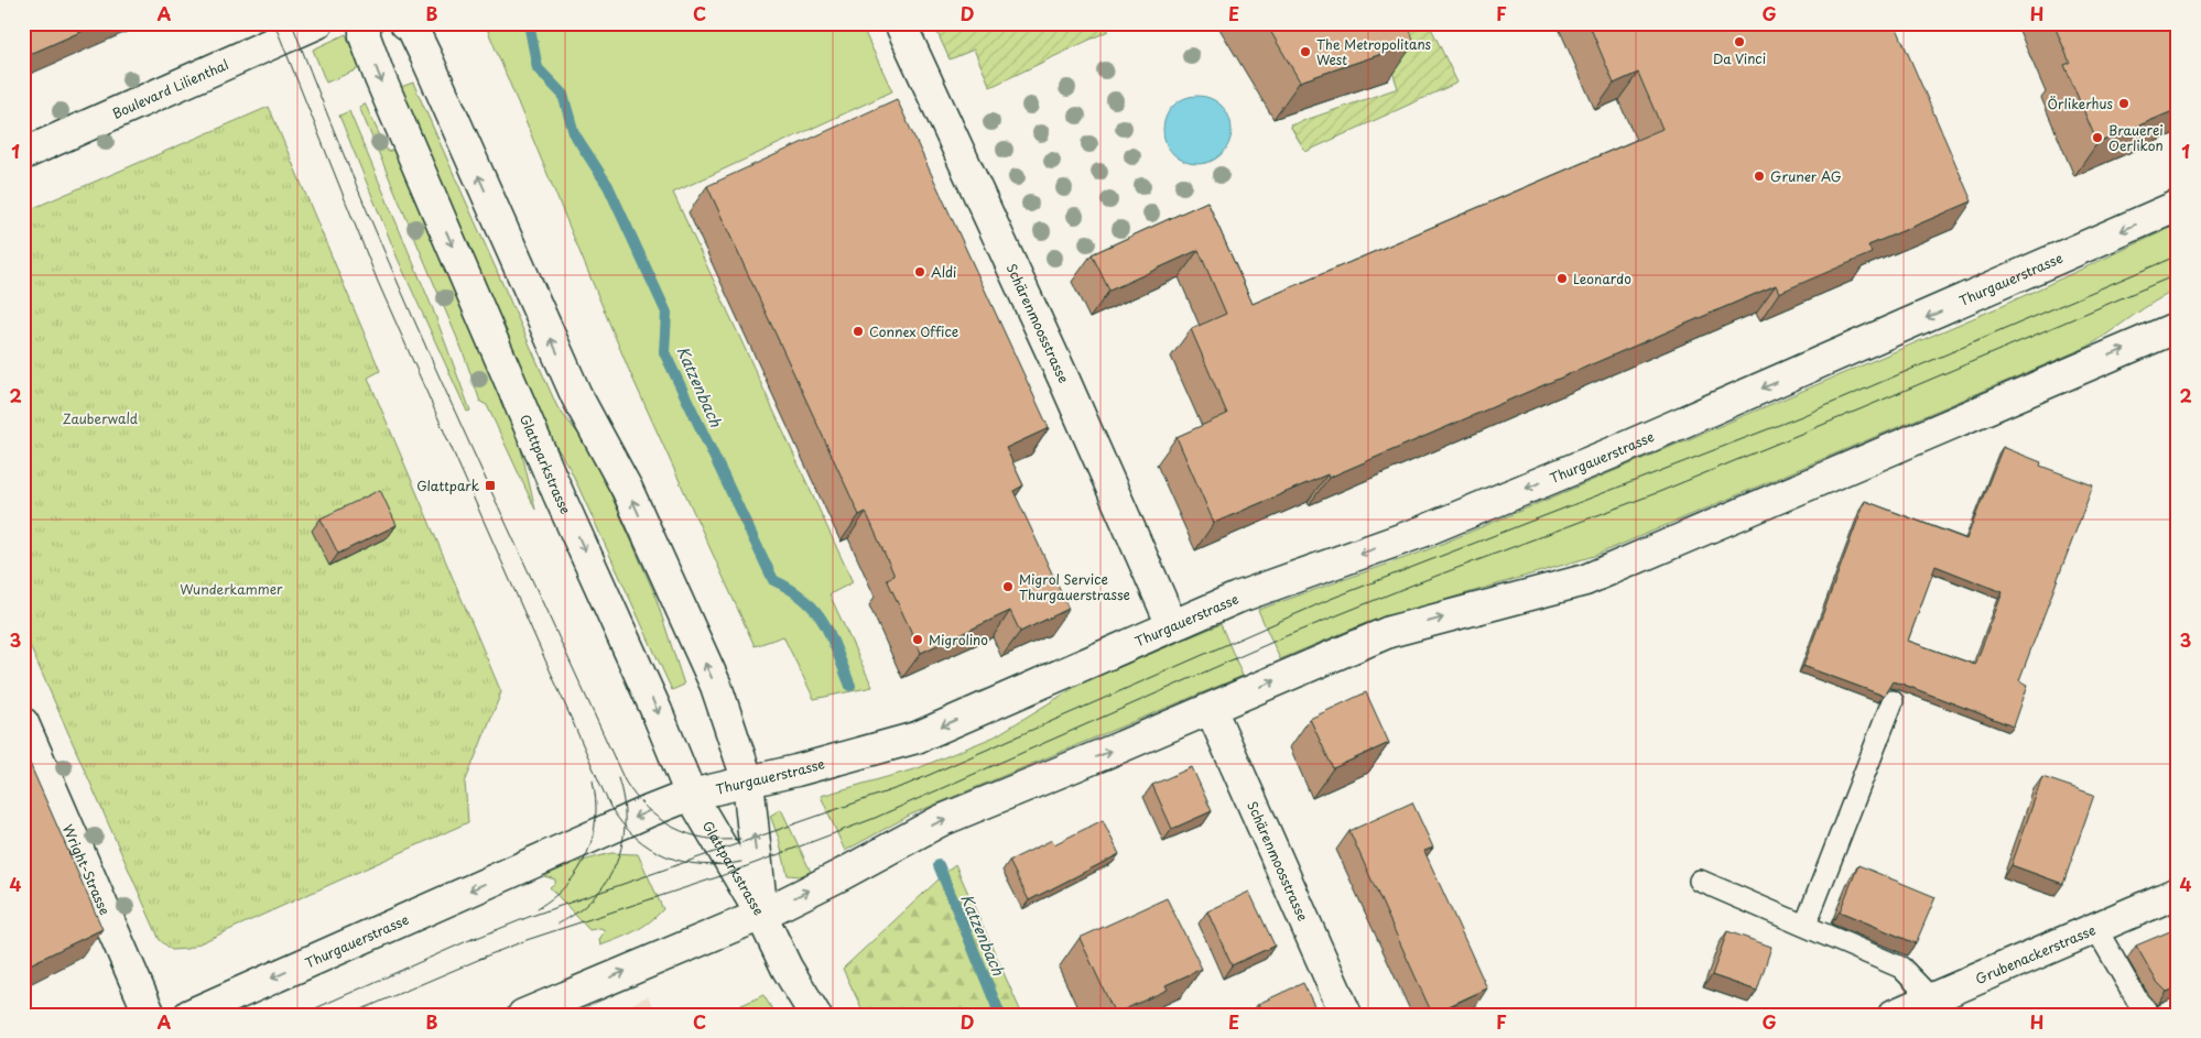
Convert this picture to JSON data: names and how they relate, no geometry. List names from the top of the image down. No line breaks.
{"streets":{"street":["Boulevard Lilienthal","Thurgauerstrasse","Schärenmoosstrasse","Glattparkstrasse","Wright-Strasse","Grubenackerstrasse"]},"crossings":[["Thurgauerstrasse","Schärenmoosstrasse"],["Thurgauerstrasse","Glattparkstrasse"]],"water":["Katzenbach"],"parks":["Zauberwald","Wunderkammer"],"places":{"other":["Da Vinci","The Metropolitans West","Örlikerhus","Brauerei Oerlikon","Gruner AG","Aldi","Leonardo","Connex Office","Migrol Service Thurgauerstrasse","Migrolino"],"transit":["Glattpark"]},"grid":{"columns":["A","B","C","D","E","F","G","H"],"rows":["1","2","3","4"]}}
